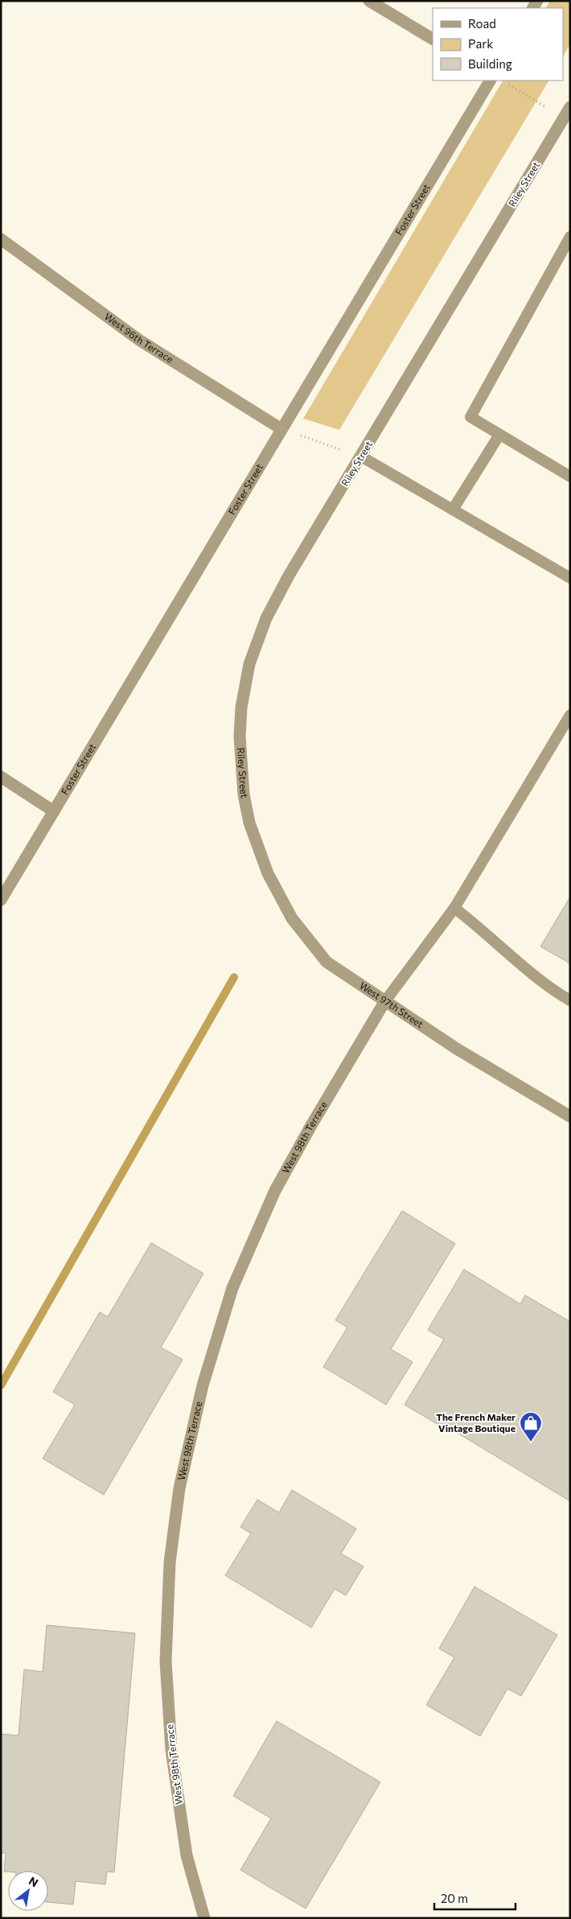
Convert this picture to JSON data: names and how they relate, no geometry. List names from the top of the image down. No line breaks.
{"streets":{"street":["Riley Street","Foster Street","West 96th Terrace","West 97th Street","West 98th Terrace"]},"crossings":[["Riley Street","West 97th Street"],["Foster Street","West 96th Terrace"],["West 97th Street","West 98th Terrace"]],"places":{"shop":["The French Maker Vintage Boutique"]},"legend":["Road","Park","Building"],"scale_bar":"20 m","north":"top right"}
